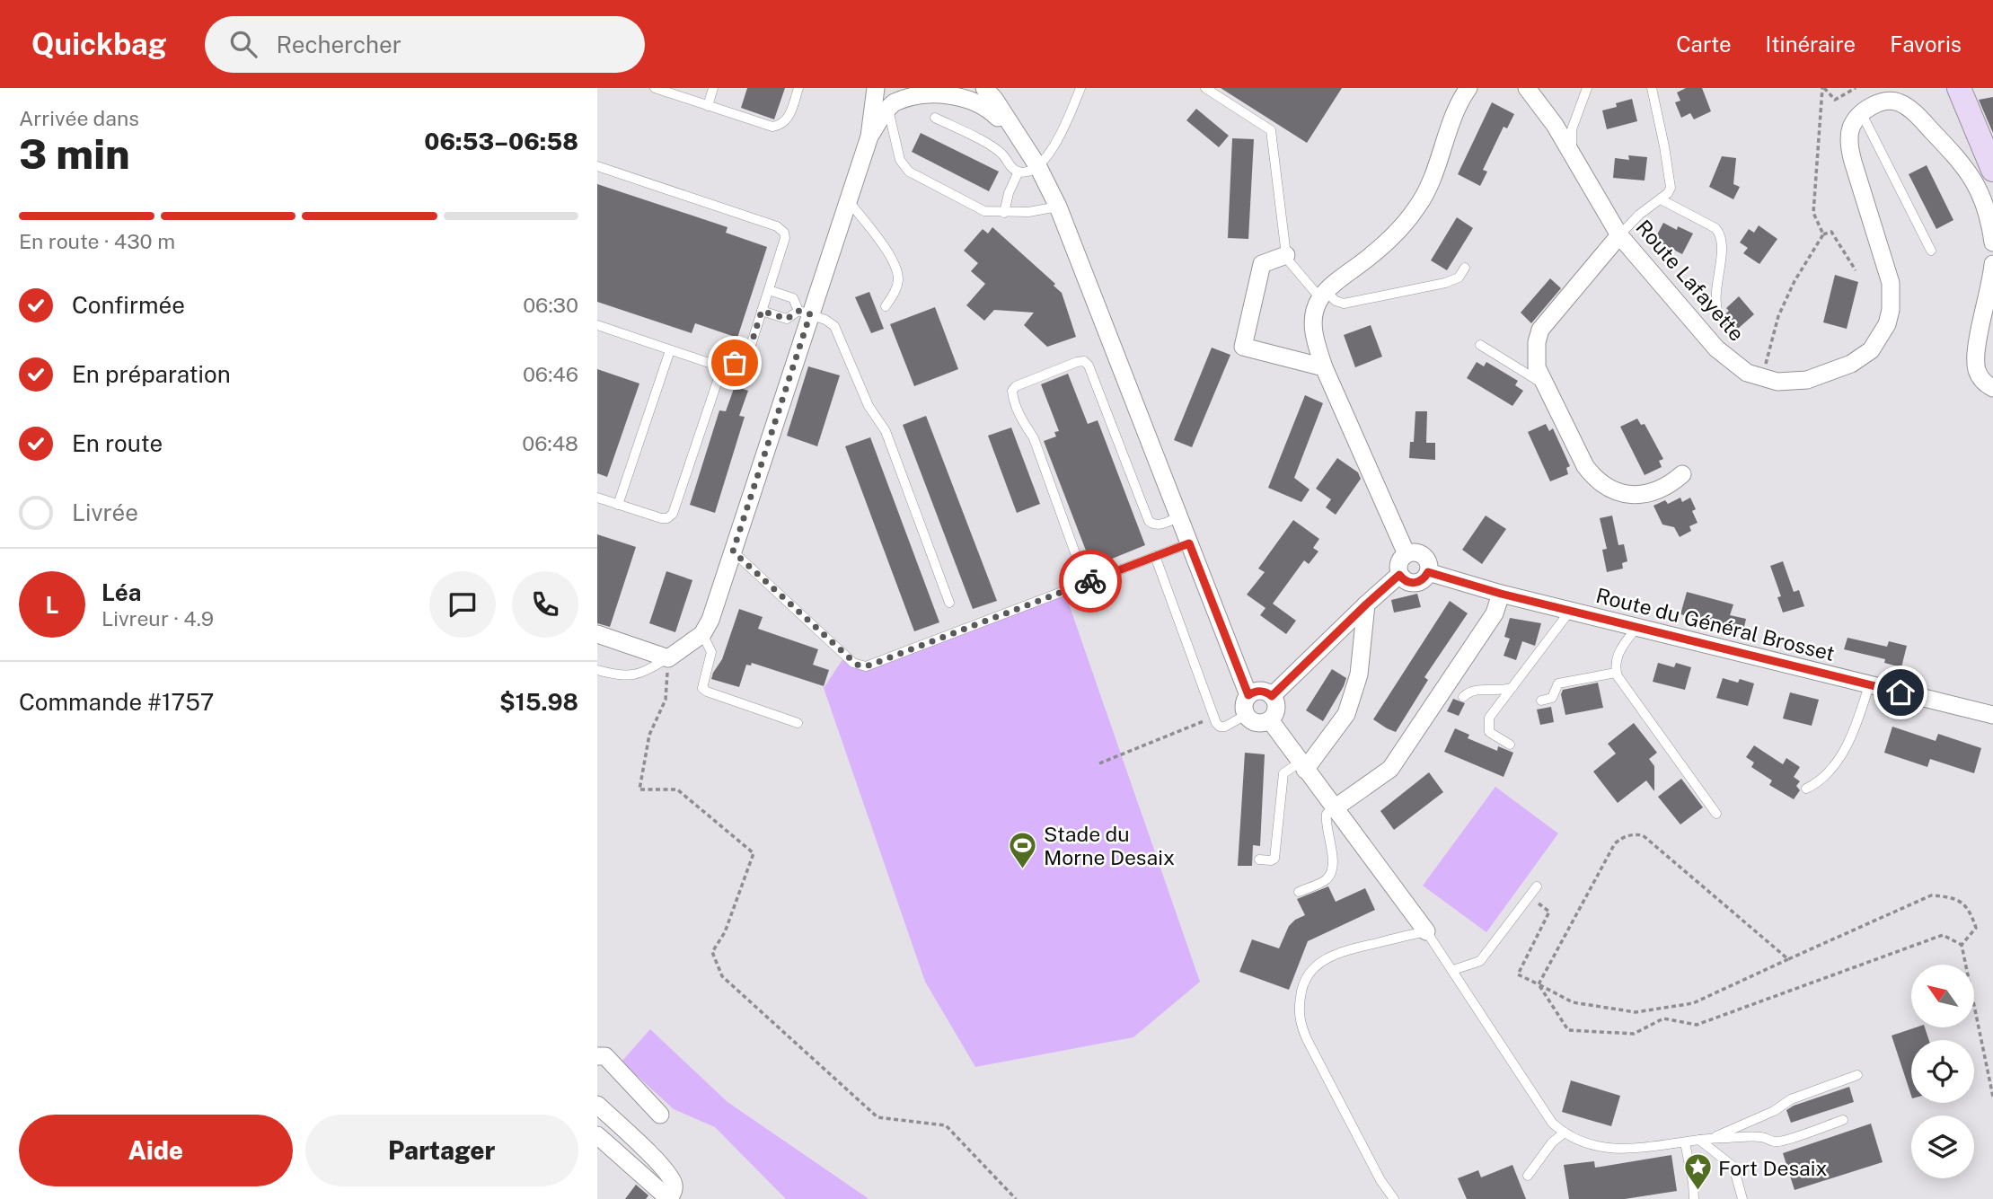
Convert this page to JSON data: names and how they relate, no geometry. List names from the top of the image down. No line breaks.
{"streets":{"street":["Route Lafayette","Route du Général Brosset"]},"places":{"sports":["Stade du Morne Desaix"],"place":["Fort Desaix"]},"north":"top left","page":{"header":"Quickbag","search":"Rechercher","nav":["Carte","Itinéraire","Favoris"],"heading":["3 min","Arrivée dans","06:53–06:58"],"panel":["Léa","Livreur · 4.9","Commande #1757","$15.98"],"bar":"En route · 430 m","list":[["Confirmée","06:30"],["En préparation","06:46"],["En route","06:48"],"Livrée"],"round":"L","buttons":["Aide","Partager"]}}
